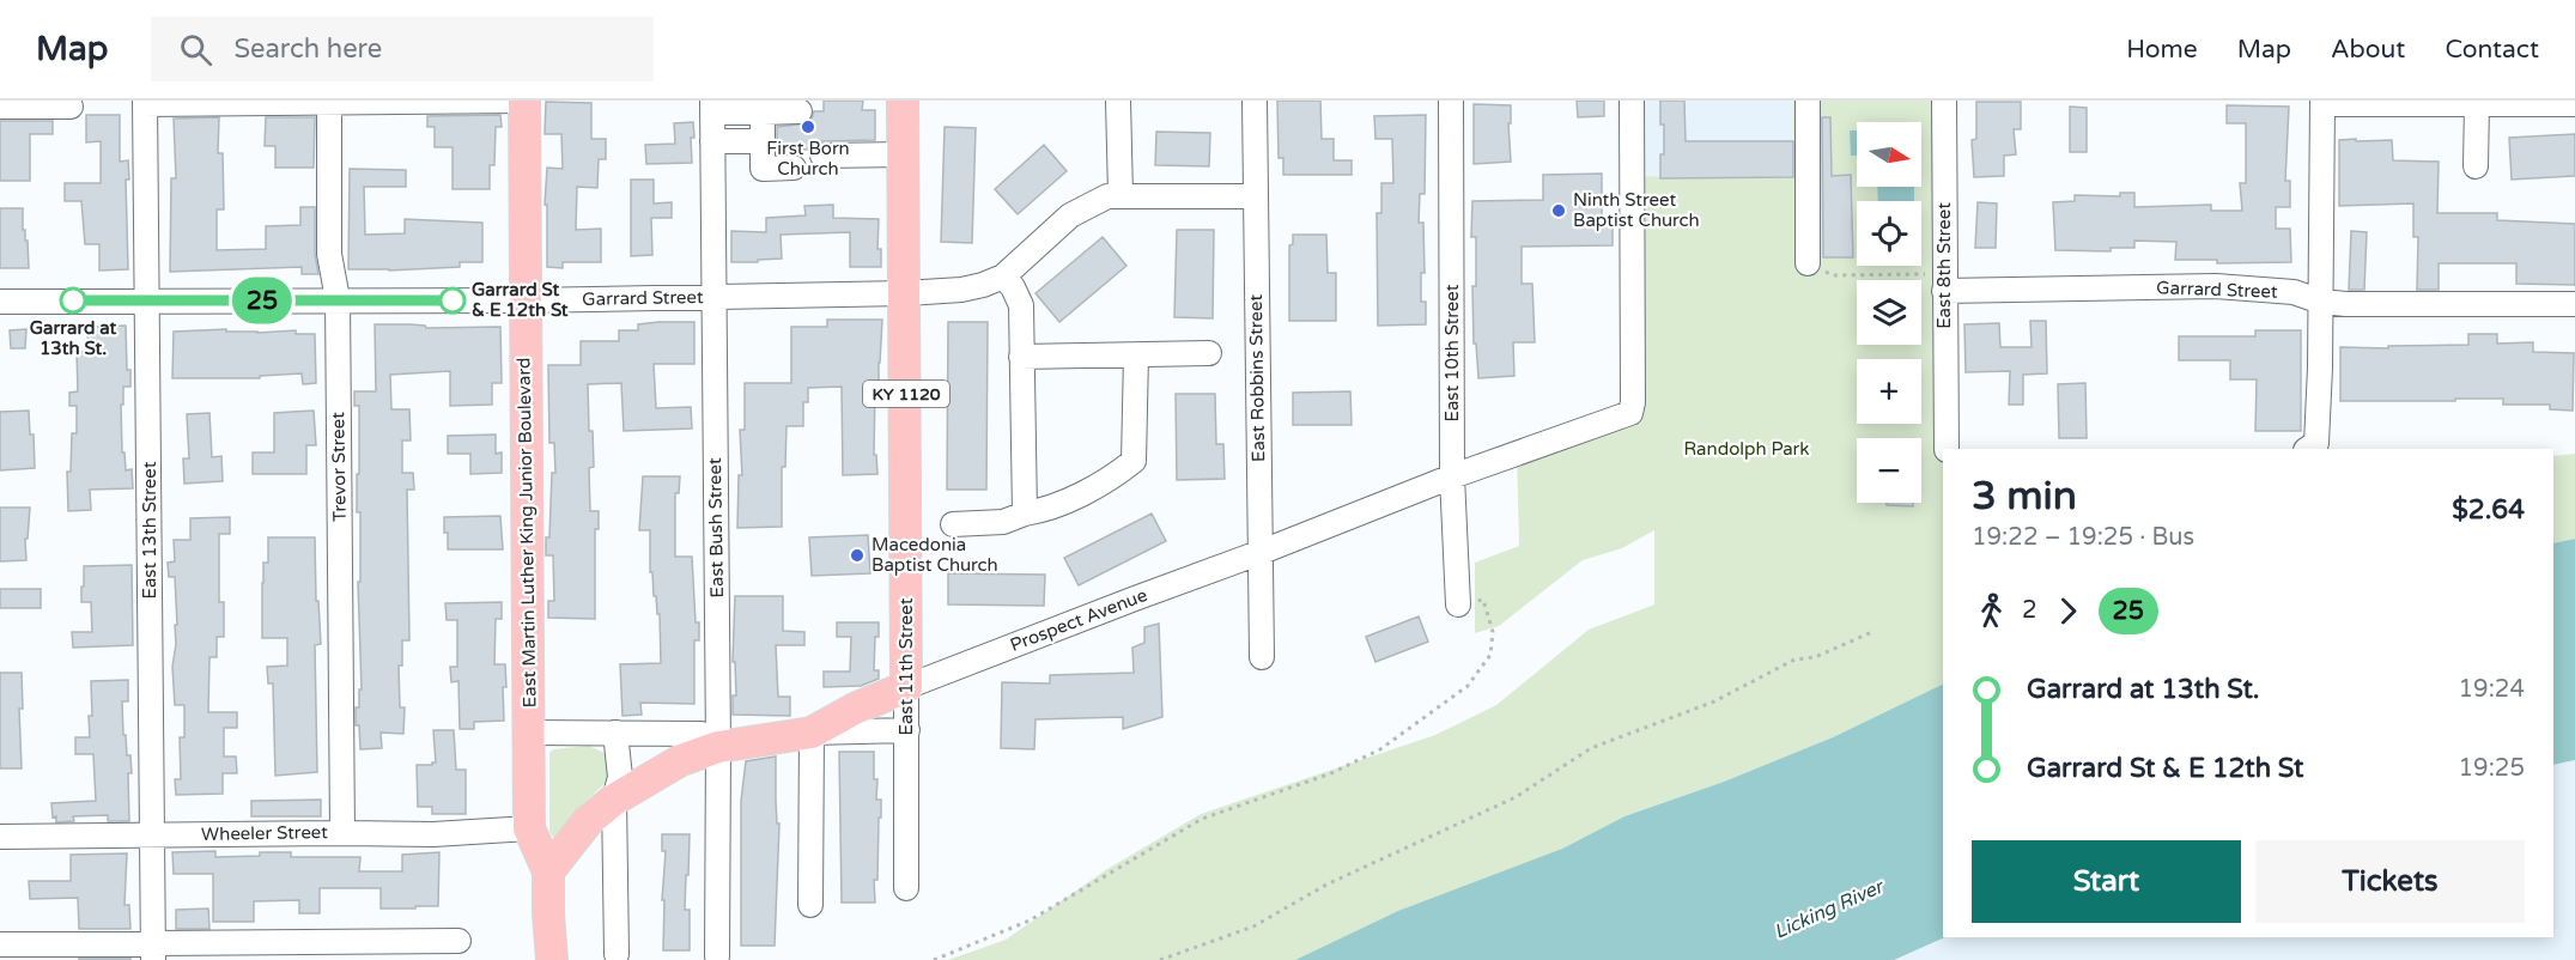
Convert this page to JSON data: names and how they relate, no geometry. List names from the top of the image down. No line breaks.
{"streets":{"main road":["KY 1120","East Martin Luther King Junior Boulevard","Prospect Avenue","East 11th Street"],"street":["East 8th Street","Garrard Street","East 10th Street","East Robbins Street","Trevor Street","East Bush Street","East 13th Street","Wheeler Street"]},"crossings":[["East 8th Street","Garrard Street"],["Garrard Street","East Robbins Street"],["Garrard Street","Trevor Street"],["Garrard Street","East Bush Street"],["Garrard Street","East 13th Street"],["Garrard Street","East Martin Luther King Junior Boulevard"],["Garrard Street","East 11th Street"],["East 10th Street","Prospect Avenue"],["East Robbins Street","Prospect Avenue"],["Trevor Street","Wheeler Street"],["East Bush Street","Prospect Avenue"],["East 13th Street","Wheeler Street"],["East Martin Luther King Junior Boulevard","Prospect Avenue"],["East Martin Luther King Junior Boulevard","Wheeler Street"],["Prospect Avenue","East 11th Street"]],"water":["Licking River"],"parks":["Randolph Park"],"places":["First Born Church","Ninth Street Baptist Church","Garrard at 13th St.","Garrard St & E 12th St","Macedonia Baptist Church"],"lines":["bus line 25"],"north":"right","page":{"header":"Map","search":"Search here","nav":["Home","Map","About","Contact"],"on_map":"25","map_buttons":["+","−"],"heading":["3 min","19:22 – 19:25 · Bus","$2.64"],"legs":["2","25"],"list":[{"name":"Garrard at 13th St.","value":"19:24"},{"name":"Garrard St & E 12th St","value":"19:25"}],"buttons":["Start","Tickets"]}}
